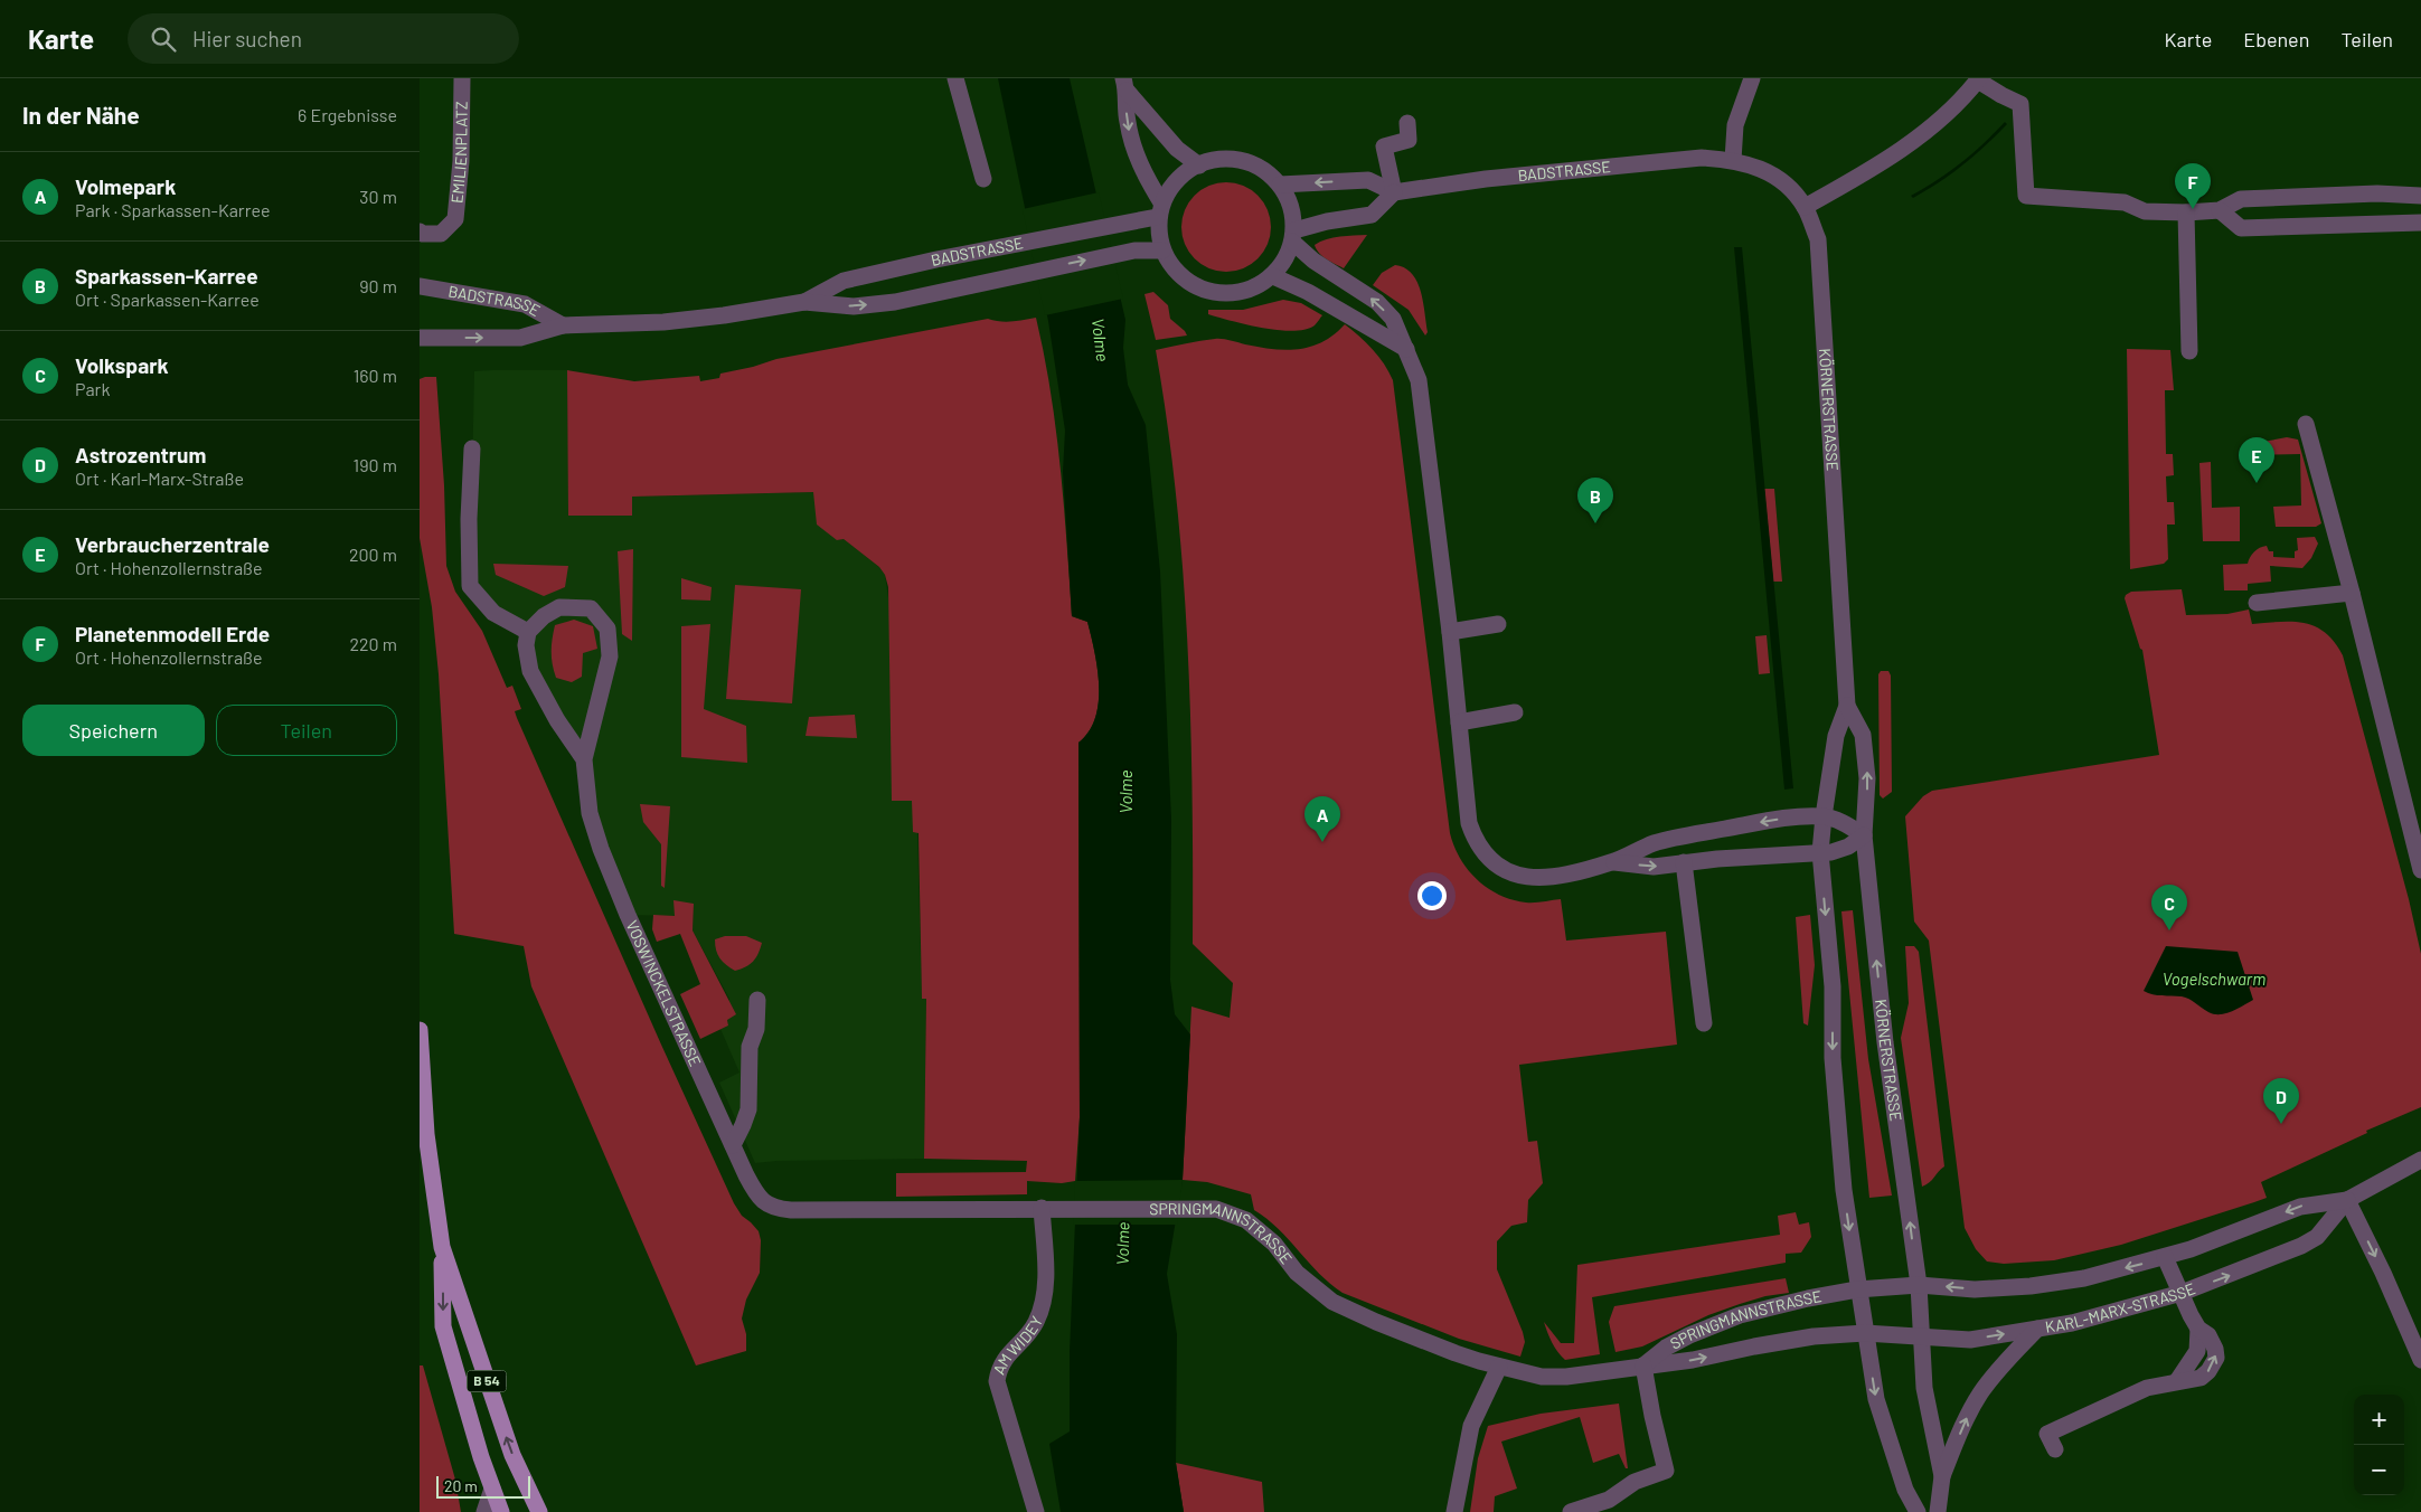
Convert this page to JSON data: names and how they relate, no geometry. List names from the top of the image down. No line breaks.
{"streets":{"main road":["B 54"],"street":["EMILIENPLATZ","BADSTRASSE","KÖRNERSTRASSE","VOSWINCKELSTRASSE","SPRINGMANNSTRASSE","KARL-MARX-STRASSE","AM WIDEY"]},"crossings":[["BADSTRASSE","KÖRNERSTRASSE"],["KÖRNERSTRASSE","SPRINGMANNSTRASSE"],["KÖRNERSTRASSE","KARL-MARX-STRASSE"],["VOSWINCKELSTRASSE","SPRINGMANNSTRASSE"],["SPRINGMANNSTRASSE","KARL-MARX-STRASSE"],["SPRINGMANNSTRASSE","AM WIDEY"]],"water":["Volme","Vogelschwarm"],"scale_bar":"20 m","page":{"header":"Karte","search":"Hier suchen","nav":["Karte","Ebenen","Teilen"],"heading":["In der Nähe","6 Ergebnisse"],"list":[{"mark":"A","name":"Volmepark","note":"Park · Sparkassen-Karree","value":"30 m"},{"mark":"B","name":"Sparkassen-Karree","note":"Ort · Sparkassen-Karree","value":"90 m"},{"mark":"C","name":"Volkspark","note":"Park","value":"160 m"},{"mark":"D","name":"Astrozentrum","note":"Ort · Karl-Marx-Straße","value":"190 m"},{"mark":"E","name":"Verbraucherzentrale","note":"Ort · Hohenzollernstraße","value":"200 m"},{"mark":"F","name":"Planetenmodell Erde","note":"Ort · Hohenzollernstraße","value":"220 m"}],"pins":["F","E","B","A","C","D"],"buttons":["Speichern","Teilen"],"map_buttons":["+","−"],"scale":"20 m"}}
